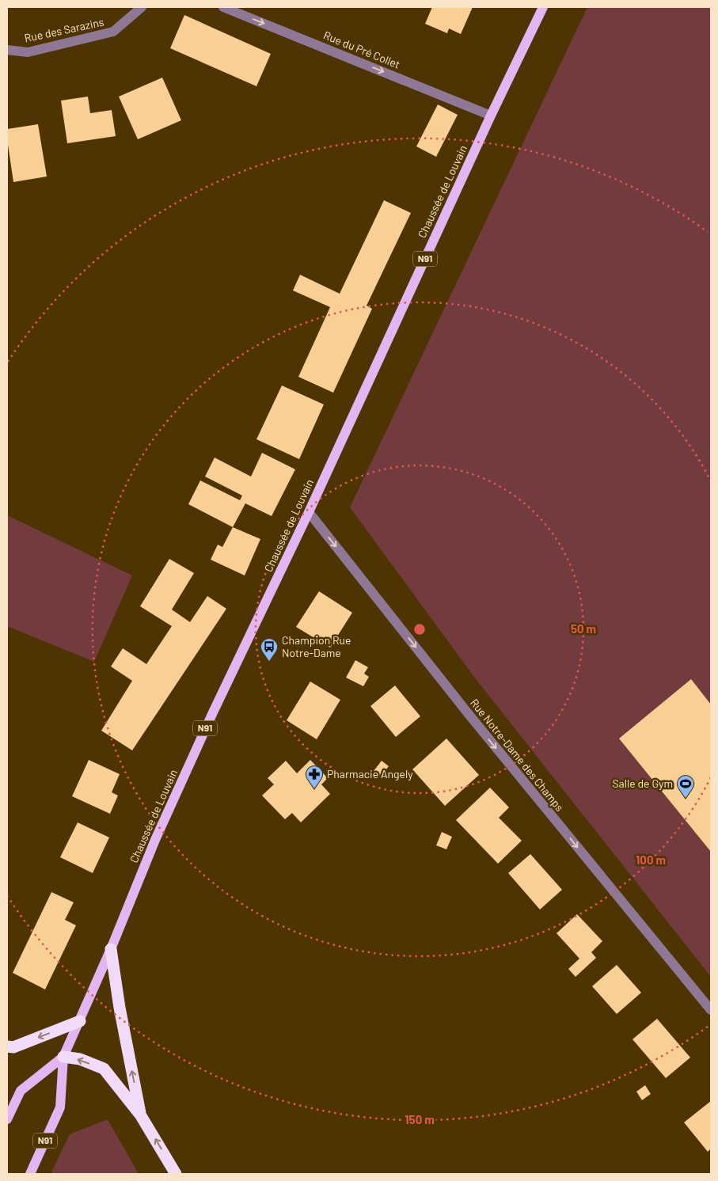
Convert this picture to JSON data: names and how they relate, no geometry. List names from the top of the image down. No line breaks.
{"streets":{"main road":["Chaussée de Louvain","N91"],"street":["Rue des Sarazins","Rue du Pré Collet","Rue Notre-Dame des Champs"]},"crossings":[["Rue du Pré Collet","Chaussée de Louvain"],["Chaussée de Louvain","Rue Notre-Dame des Champs"]],"one_way":["Rue du Pré Collet","Rue Notre-Dame des Champs"],"places":{"bus stop":["Champion Rue Notre-Dame"],"pharmacy":["Pharmacie Angely"],"sports":["Salle de Gym"]},"rings":["50 m","100 m","150 m"]}
